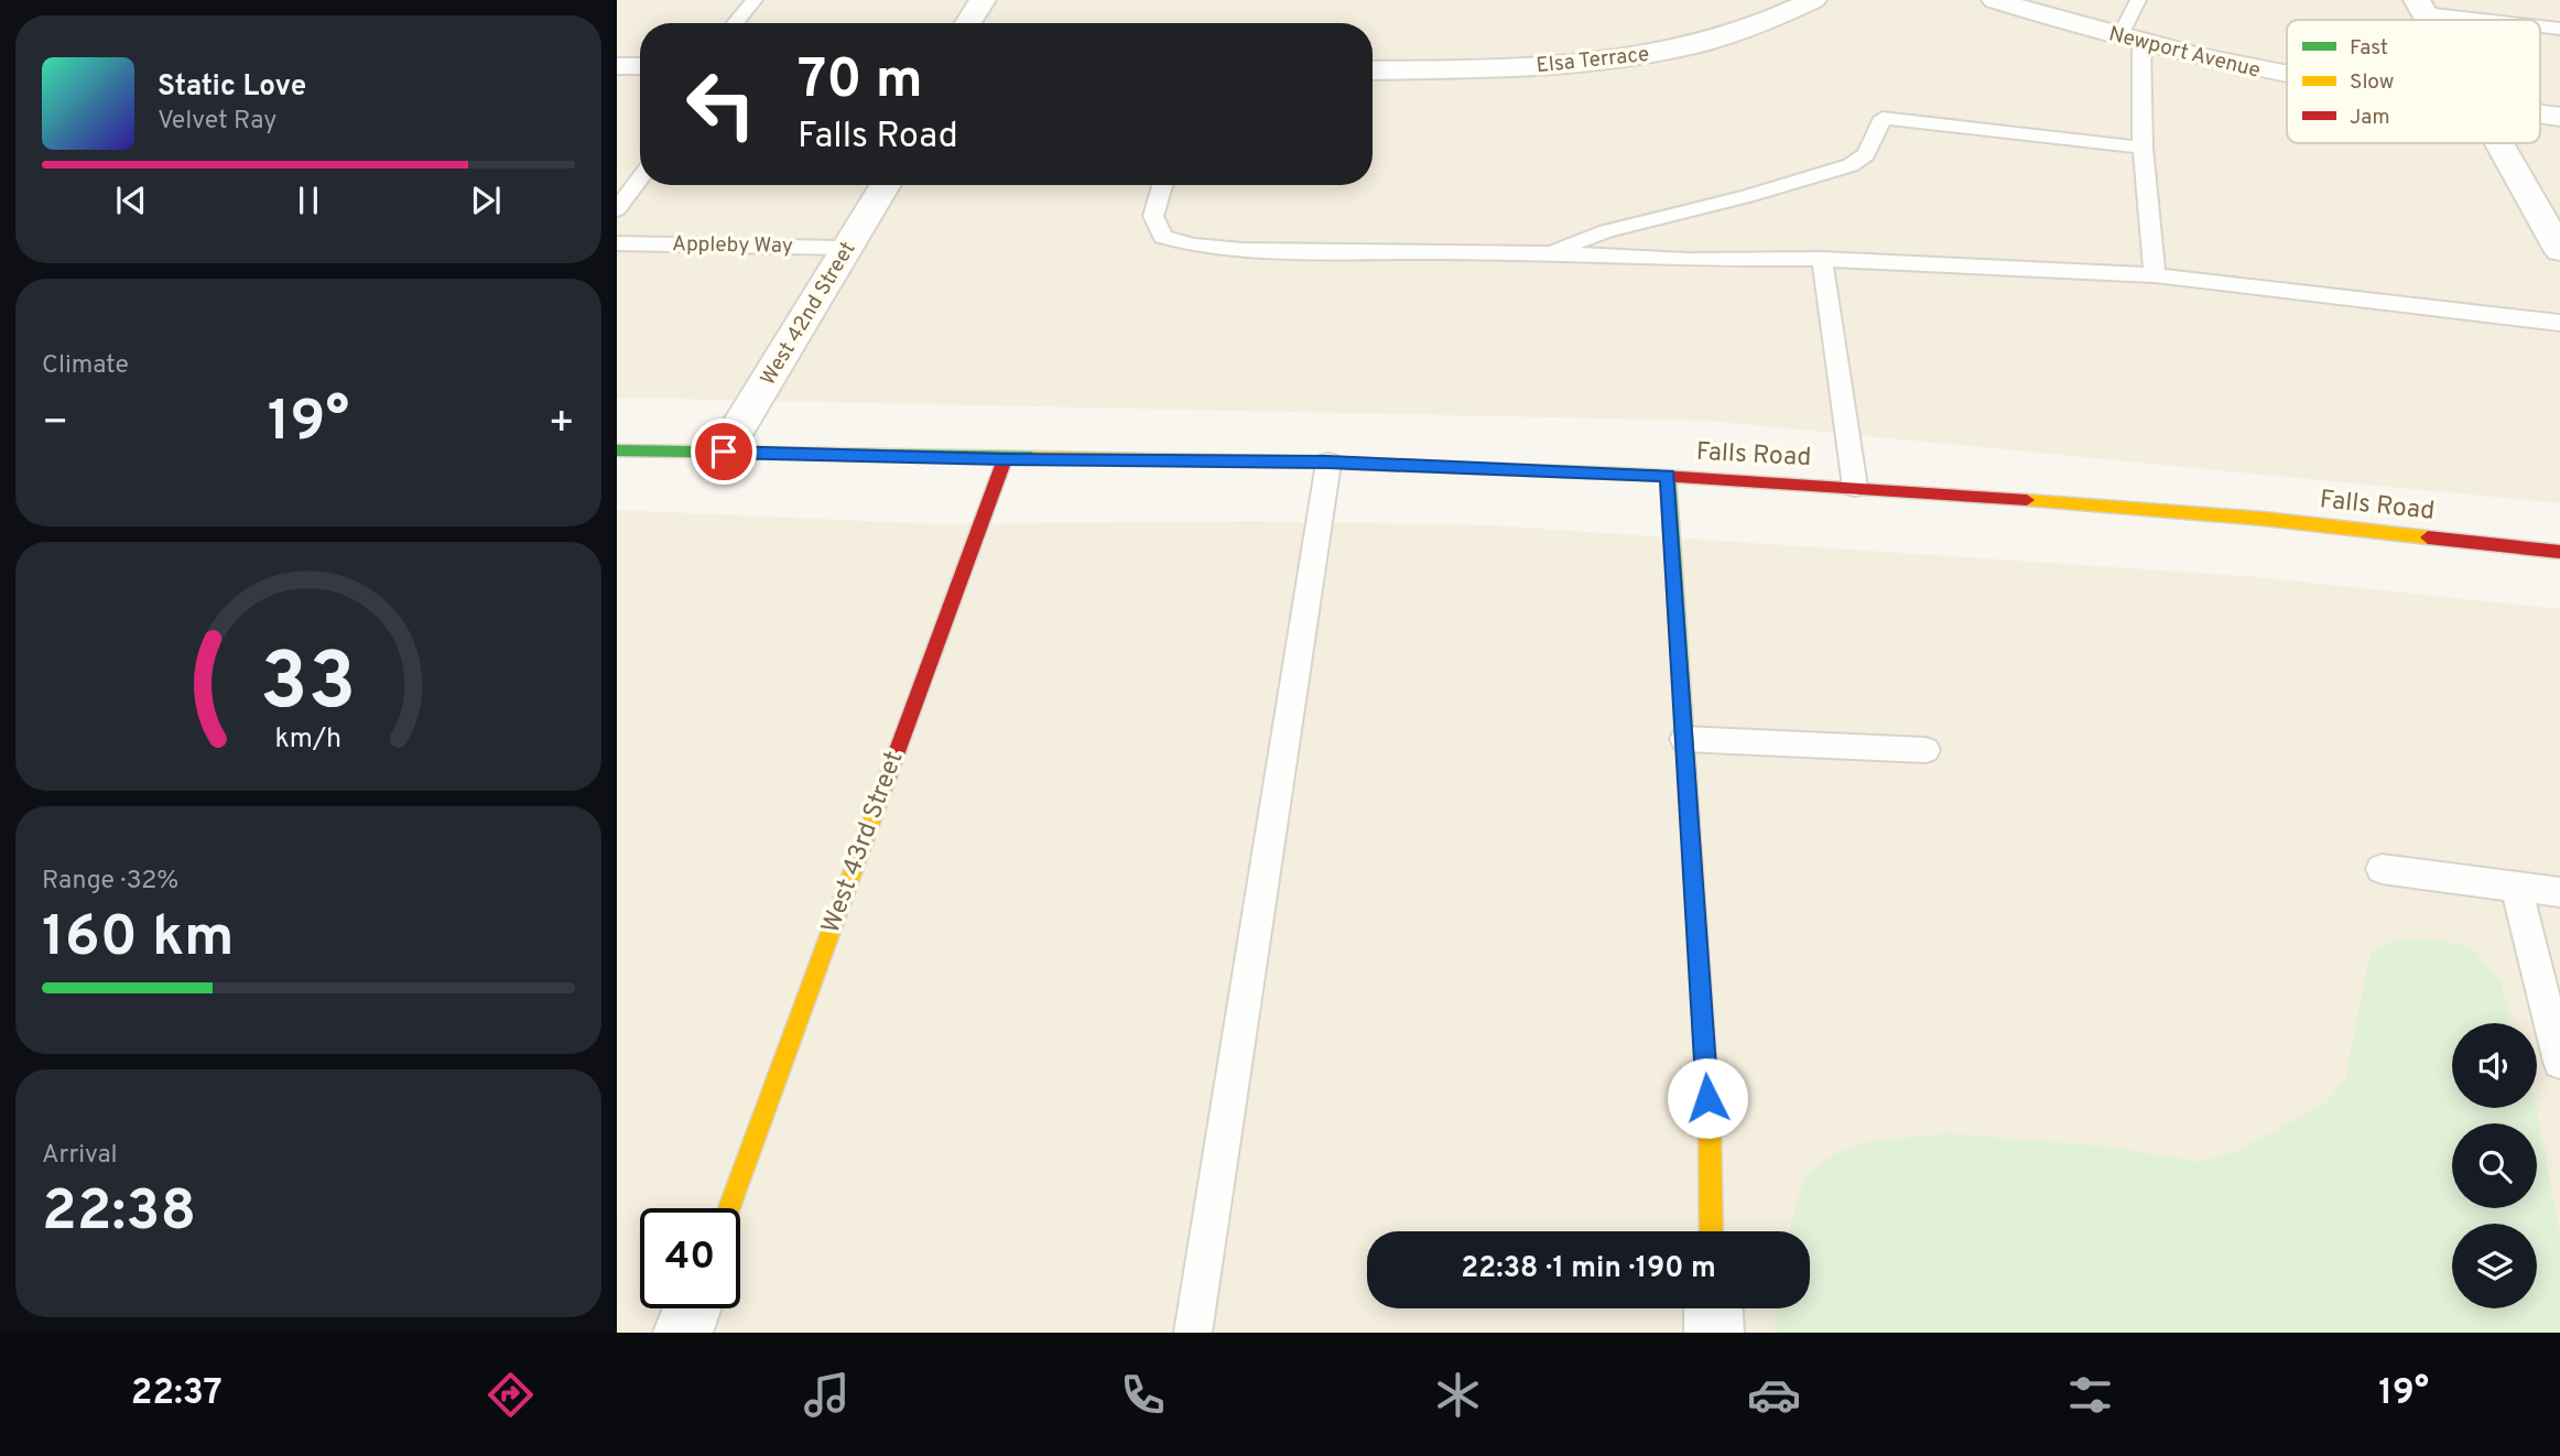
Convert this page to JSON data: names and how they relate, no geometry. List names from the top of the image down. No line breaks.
{"streets":{"main road":["Falls Road","West 43rd Street"],"street":["Newport Avenue","Elsa Terrace","West 42nd Street"],"lane":["Appleby Way"]},"crossings":[["Appleby Way","West 42nd Street"],["West 42nd Street","Falls Road"],["Falls Road","West 43rd Street"]],"legend":["Fast","Slow","Jam"],"page":{"turn":["70 m","Falls Road"],"song":["Static Love","Velvet Ray"],"tile":["Climate",["Range · 32%","160 km"],["Arrival","22:38"]],"heat":["−","19°","+"],"limit":"40","trip":"22:38 · 1 min · 190 m","tabs":["22:37","19°"],"gauge":["33","km/h"]}}
